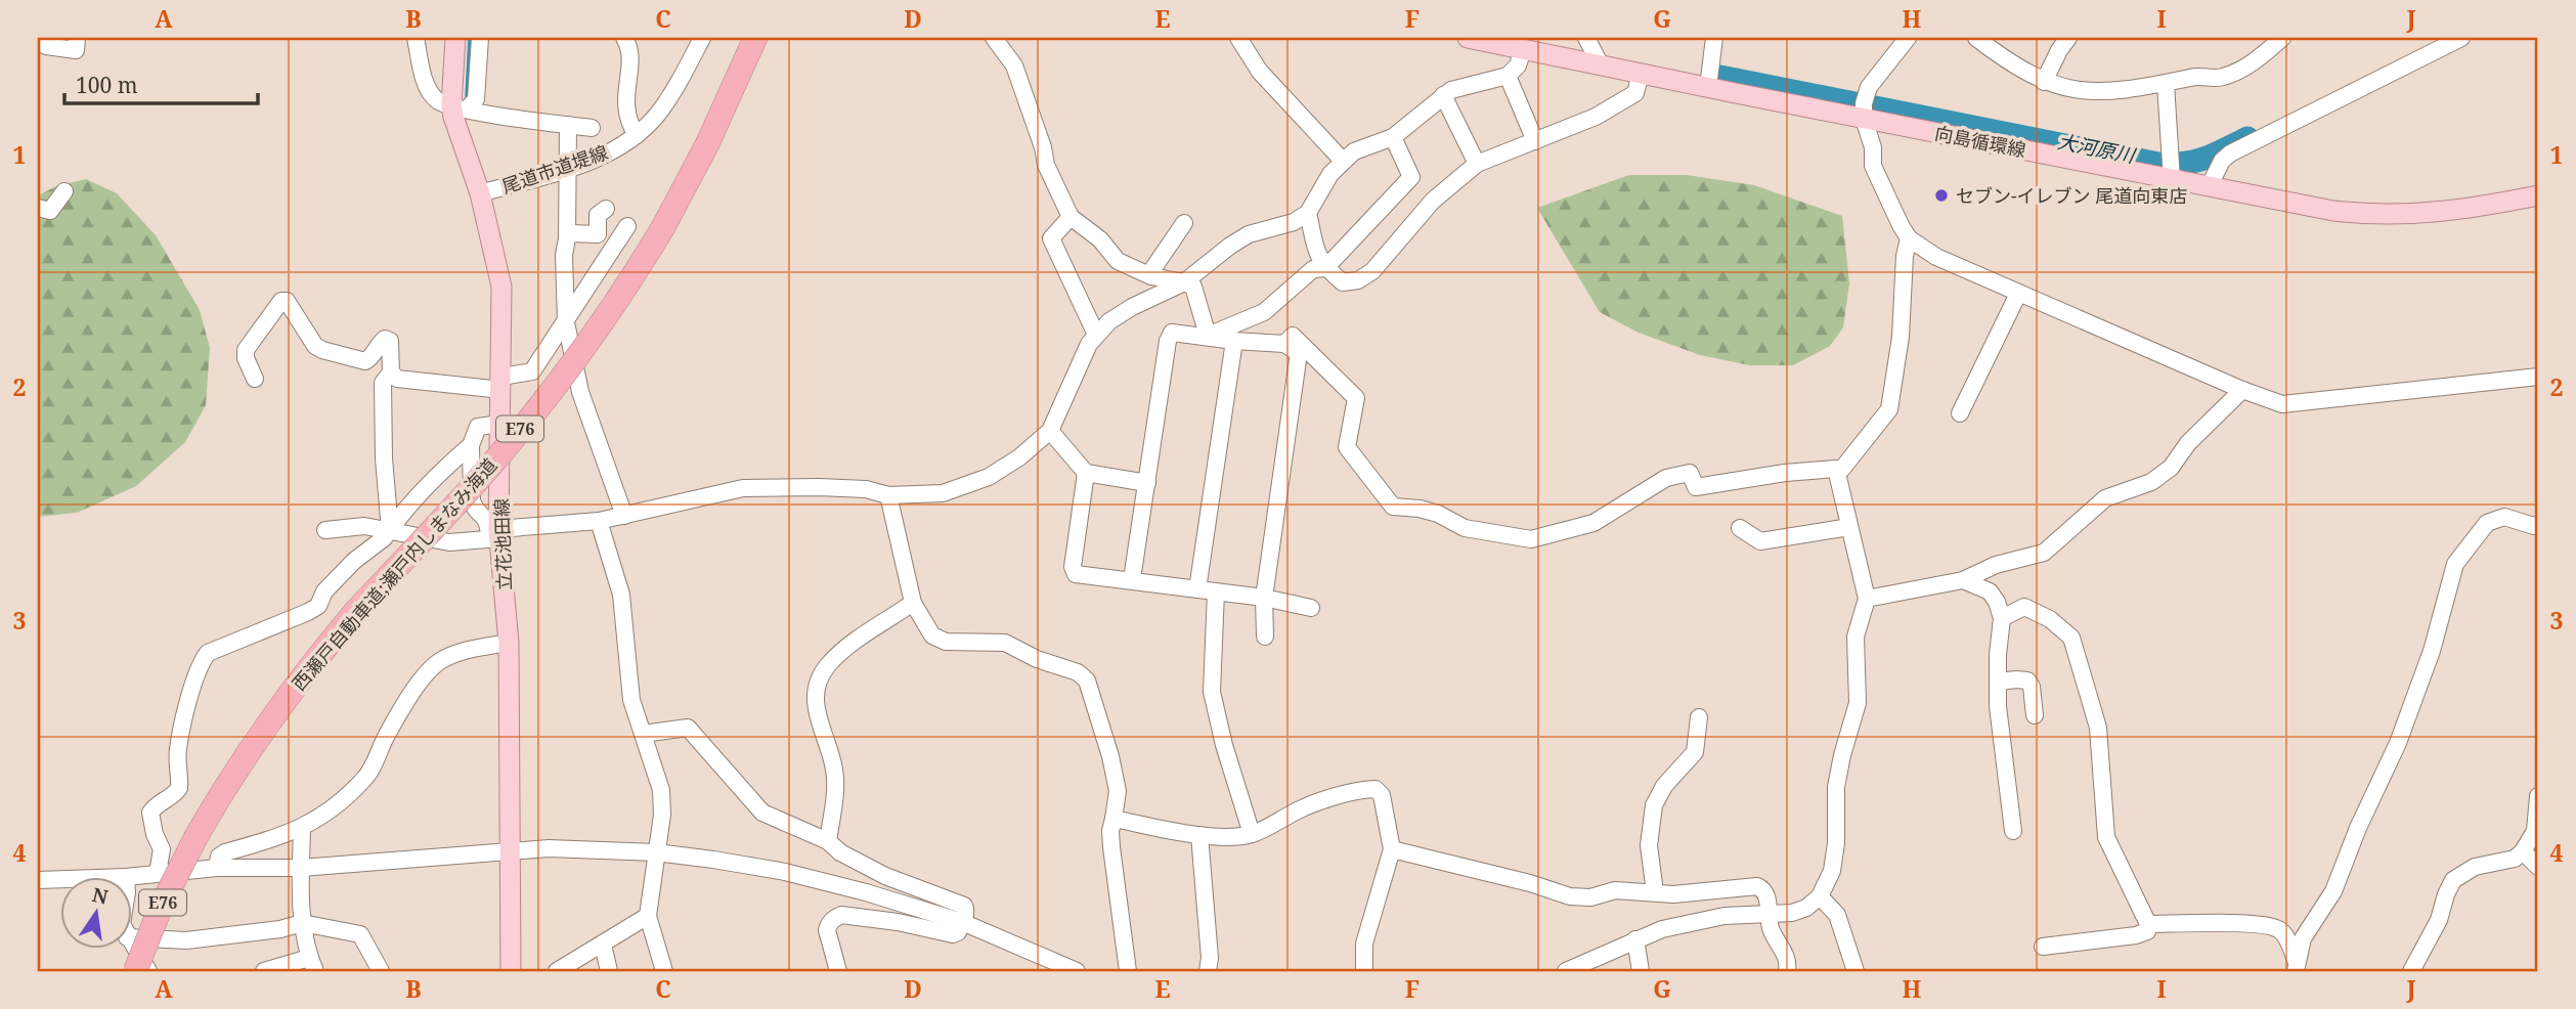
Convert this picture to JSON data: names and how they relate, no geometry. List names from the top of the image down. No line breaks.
{"streets":{"highway":["E76","西瀬戸自動車道;瀬戸内しまなみ海道"],"main road":["向島循環線","立花池田線"],"street":["尾道市道堤線"]},"crossings":[["尾道市道堤線","立花池田線"]],"water":["大河原川"],"places":["セブン-イレブン 尾道向東店"],"scale_bar":"100 m","north":"top","grid":{"columns":["A","B","C","D","E","F","G","H","I","J"],"rows":["1","2","3","4"]}}
